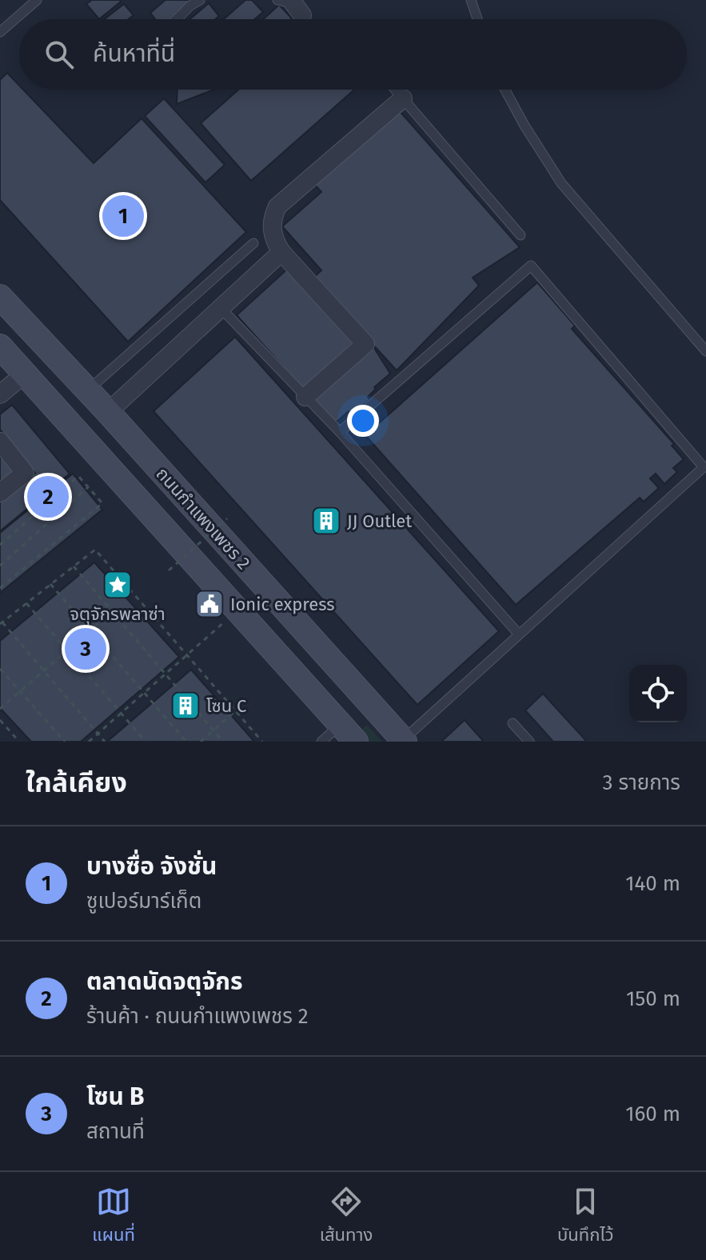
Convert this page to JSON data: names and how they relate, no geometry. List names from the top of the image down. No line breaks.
{"streets":{"main road":["ถนนกำแพงเพชร 2"]},"places":{"building":["JJ Outlet","โซน C"],"place":["จตุจักรพลาซ่า"],"public building":["Ionic express"]},"page":{"search":"ค้นหาที่นี่","pins":["1","2","3"],"heading":["ใกล้เคียง","3 รายการ"],"list":[{"mark":"1","name":"บางซื่อ จังชั่น","note":"ซูเปอร์มาร์เก็ต","value":"140 m"},{"mark":"2","name":"ตลาดนัดจตุจักร","note":"ร้านค้า · ถนนกำแพงเพชร 2","value":"150 m"},{"mark":"3","name":"โซน B","note":"สถานที่","value":"160 m"}],"nav":["แผนที่","เส้นทาง","บันทึกไว้"]}}
